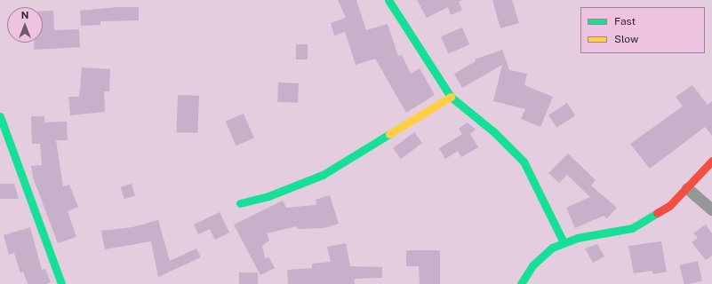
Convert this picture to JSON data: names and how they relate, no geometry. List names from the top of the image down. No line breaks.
{"legend":["Fast","Slow"],"north":"top"}
